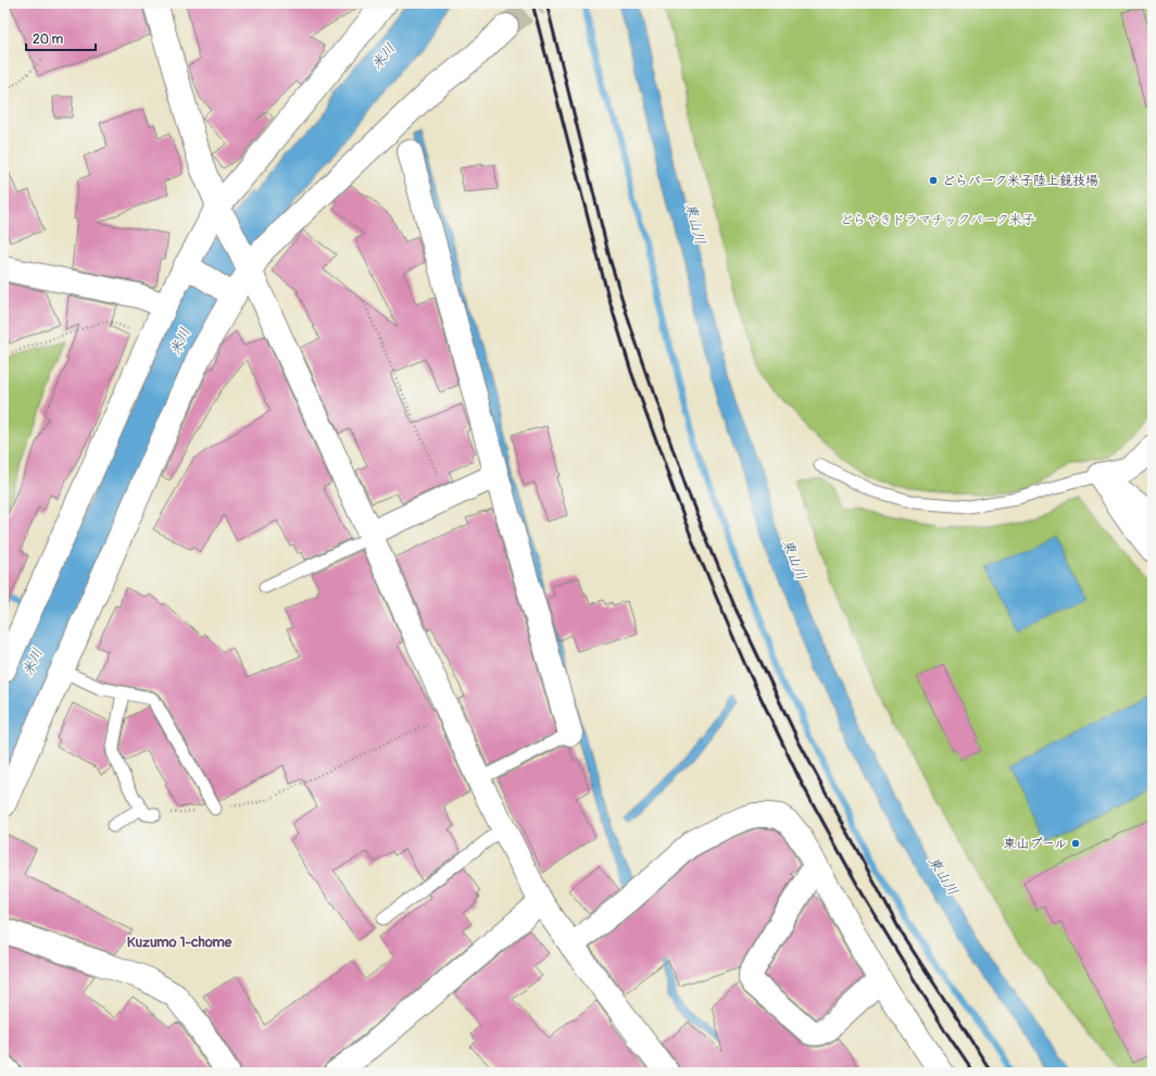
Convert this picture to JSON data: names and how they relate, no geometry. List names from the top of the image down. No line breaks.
{"districts":["Kuzumo 1-chome"],"water":["米川","東山川"],"parks":["どらやきドラマチックパーク米子"],"places":["どらパーク米子陸上競技場","東山プール"],"scale_bar":"20 m"}
